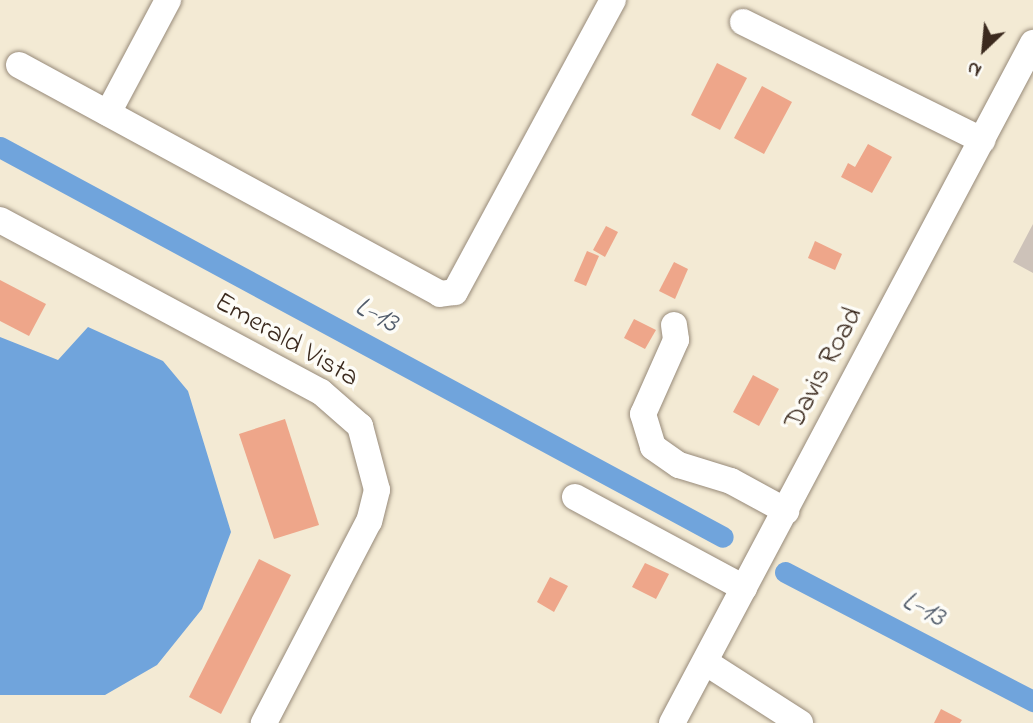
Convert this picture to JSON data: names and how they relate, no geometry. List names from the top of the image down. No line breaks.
{"streets":{"street":["Emerald Vista","Davis Road"]},"water":["L-13"],"north":"bottom left"}
